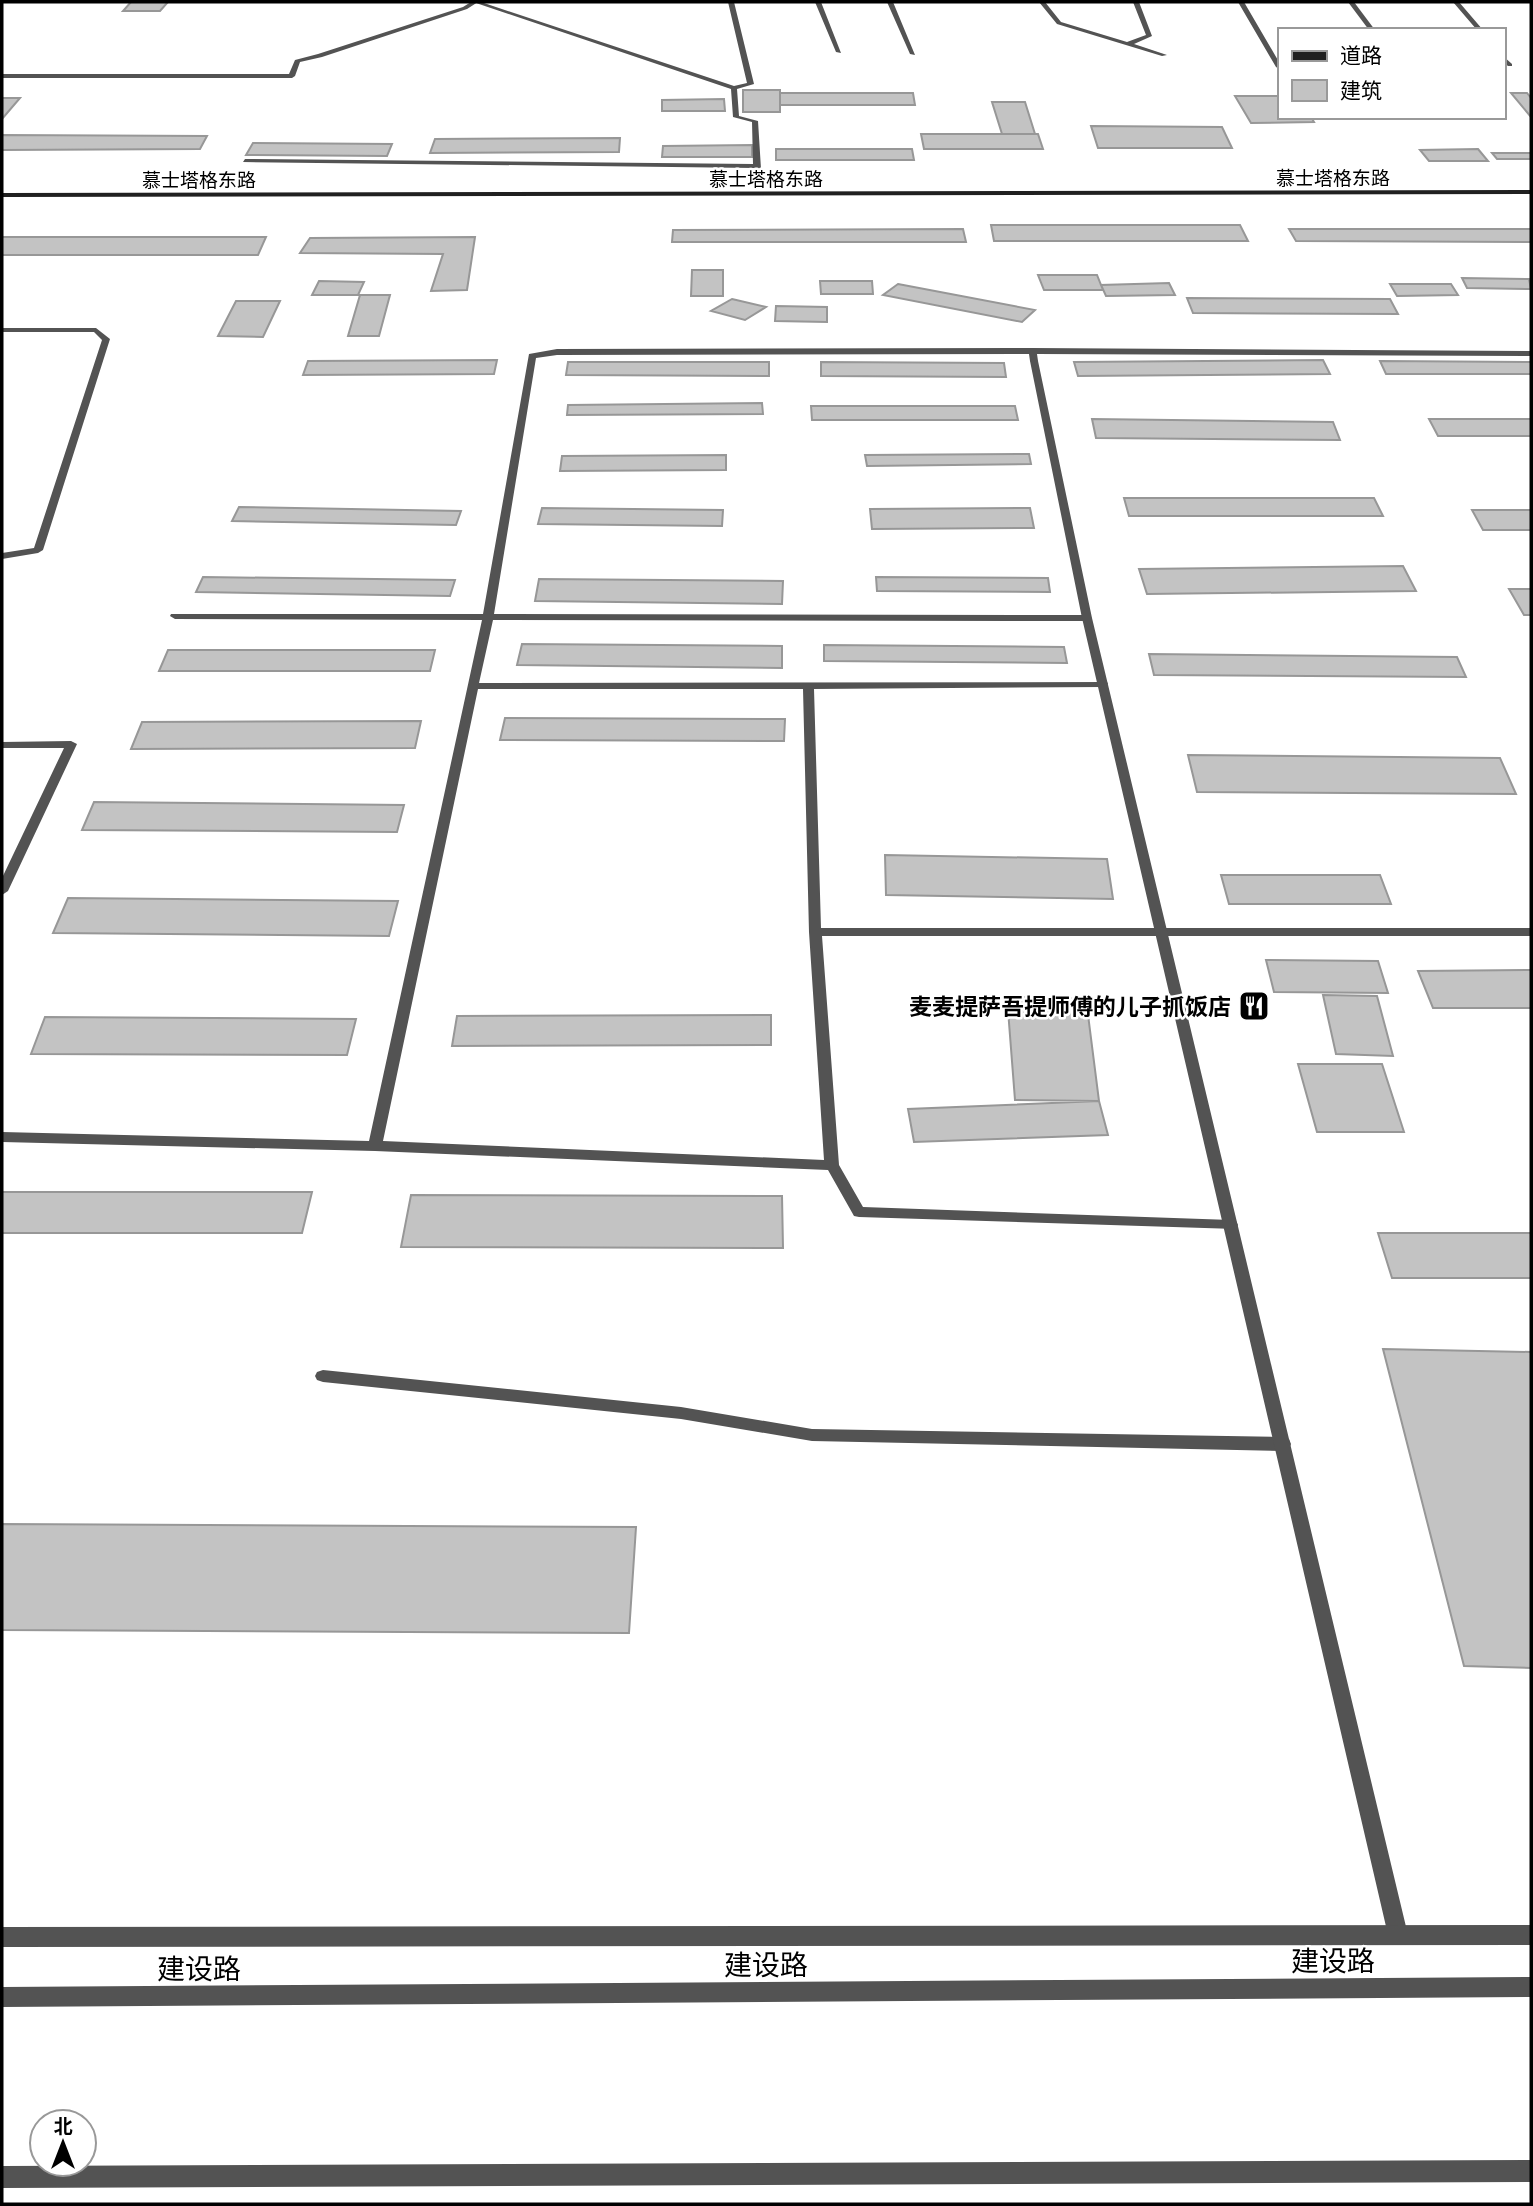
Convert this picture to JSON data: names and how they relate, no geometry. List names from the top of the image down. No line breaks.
{"streets":{"main road":["慕士塔格东路"],"street":["建设路"]},"places":{"restaurant":["麦麦提萨吾提师傅的儿子抓饭店"]},"legend":["道路","建筑"],"north":"top"}
